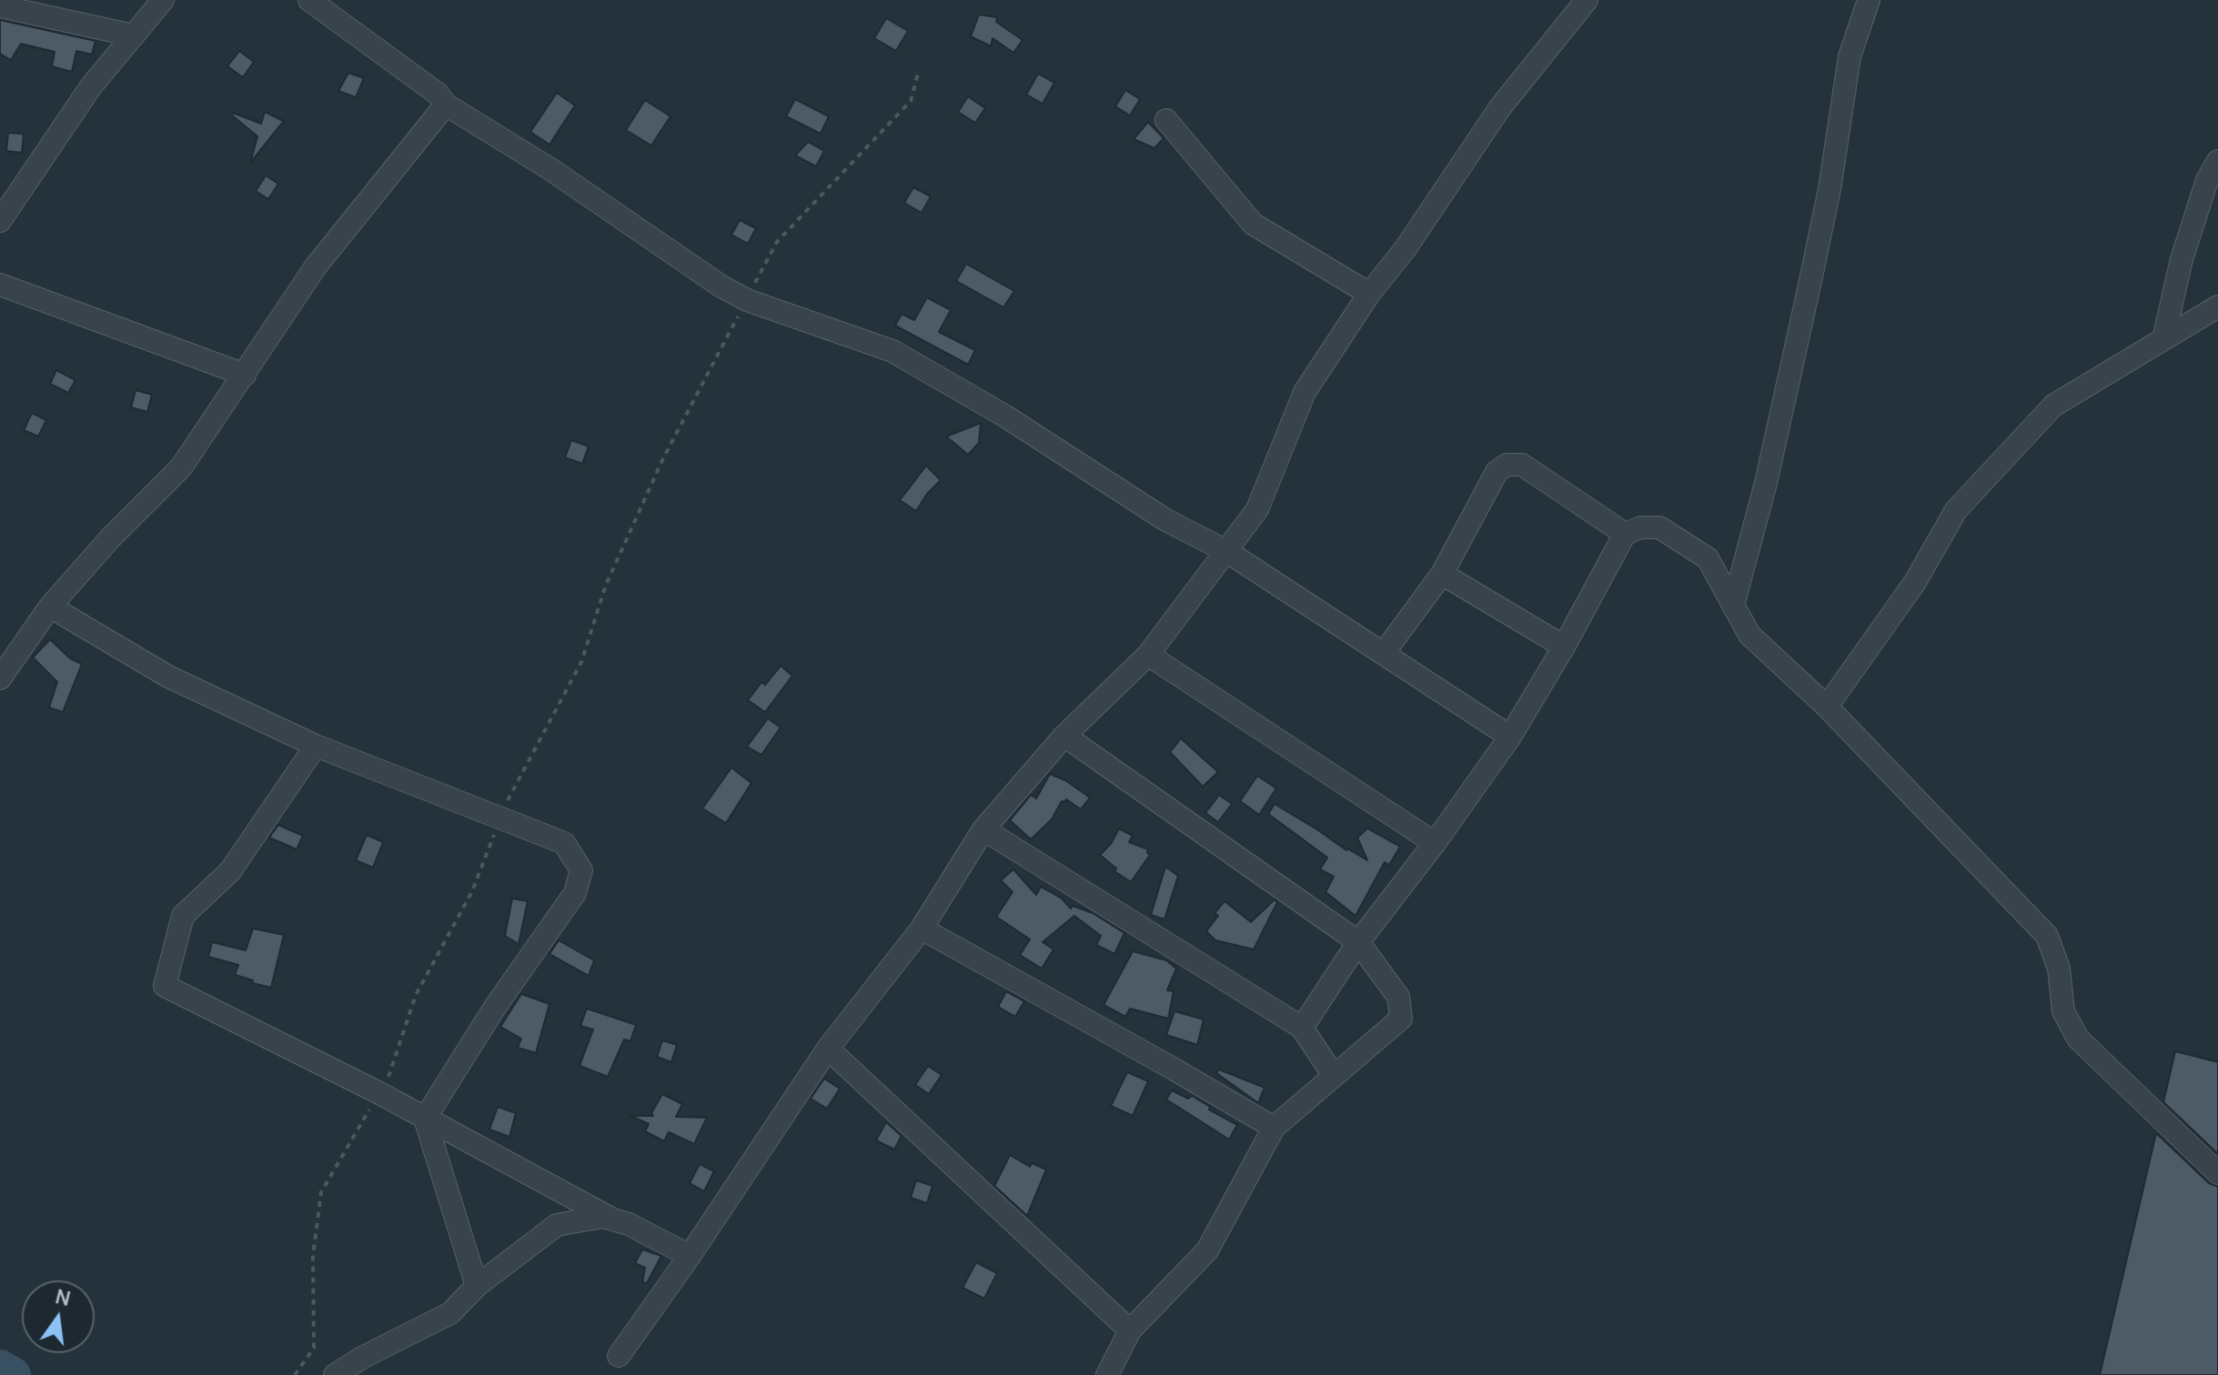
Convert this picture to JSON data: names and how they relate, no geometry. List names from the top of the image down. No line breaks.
{"north":"top"}
